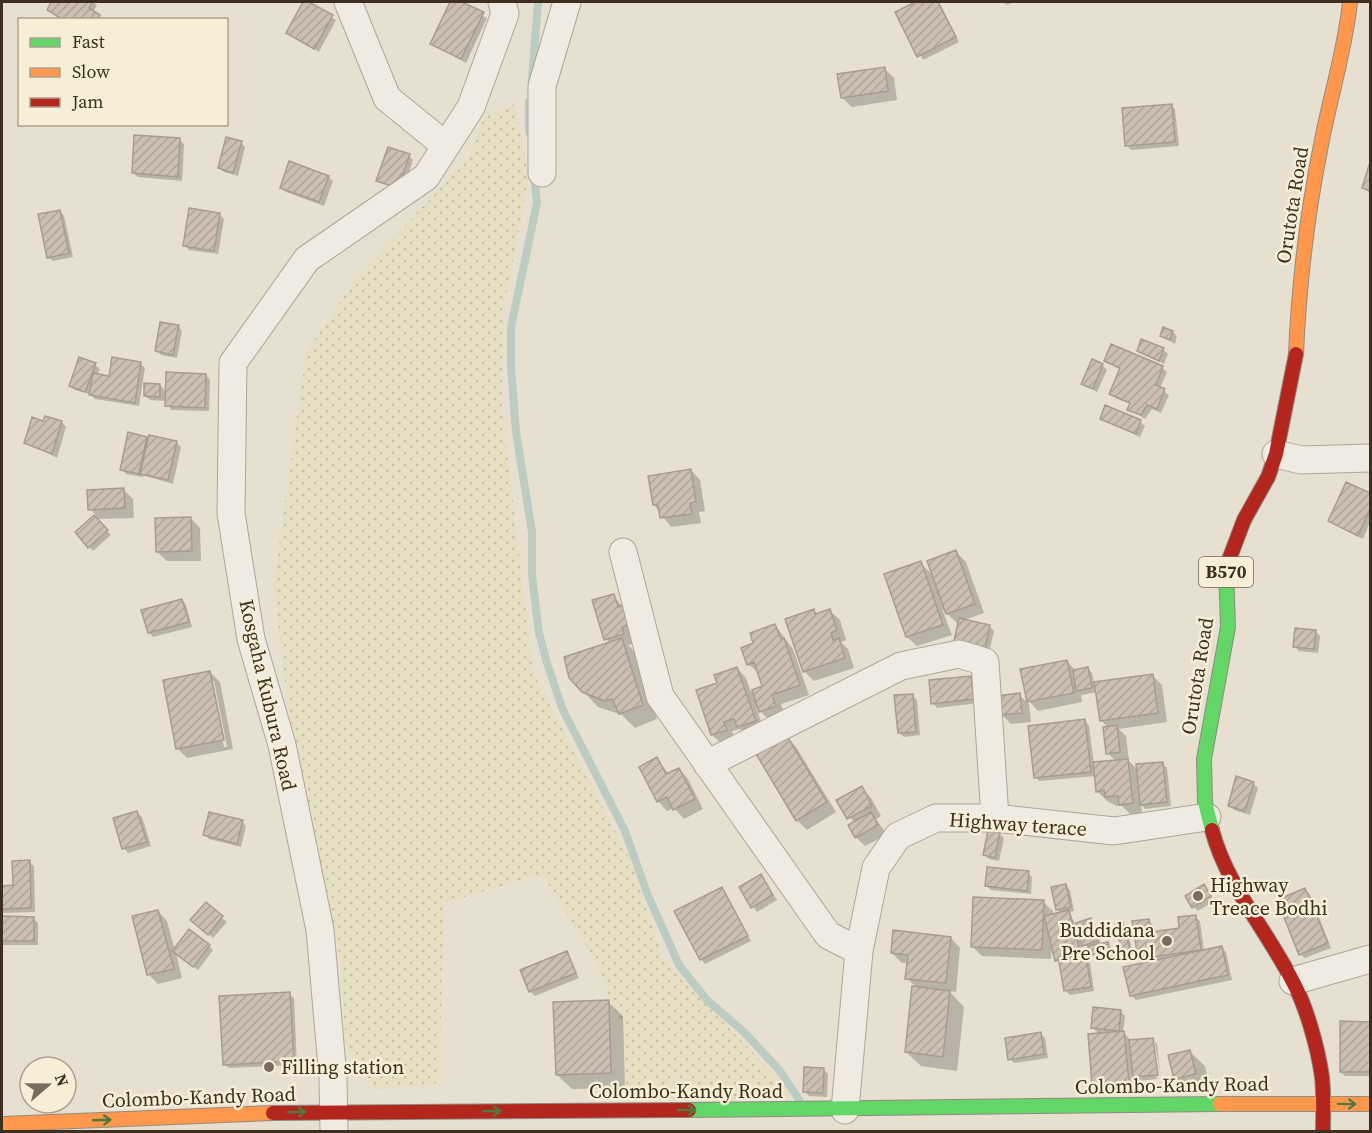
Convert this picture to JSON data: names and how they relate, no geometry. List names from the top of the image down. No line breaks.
{"streets":{"main road":["Orutota Road","B570","Colombo-Kandy Road"],"street":["Kosgaha Kubura Road","Highway terace"]},"crossings":[["Orutota Road","Highway terace"],["Orutota Road","Colombo-Kandy Road"],["Kosgaha Kubura Road","Colombo-Kandy Road"],["Highway terace","Colombo-Kandy Road"]],"one_way":["Colombo-Kandy Road"],"places":["Highway Treace Bodhi","Buddidana Pre School","Filling station"],"legend":["Fast","Slow","Jam"],"north":"right"}
